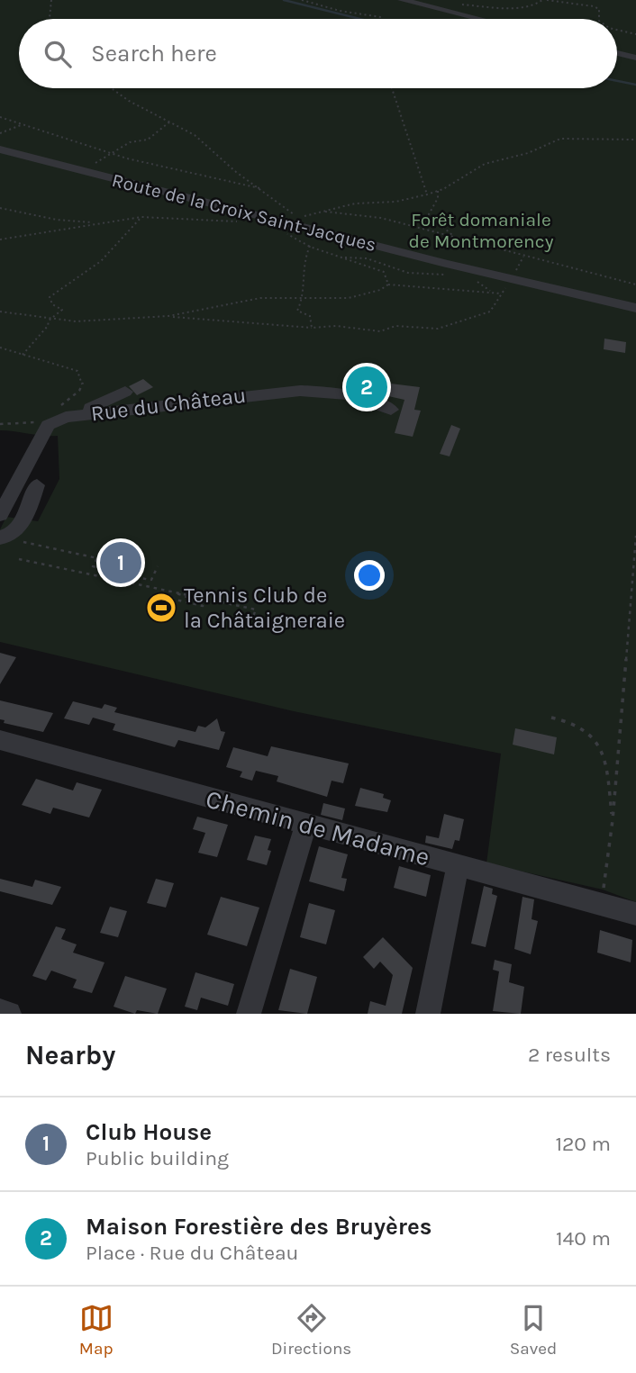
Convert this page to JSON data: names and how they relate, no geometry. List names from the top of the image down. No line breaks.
{"streets":{"street":["Route de la Croix Saint-Jacques","Rue du Château","Chemin de Madame"]},"parks":["Forêt domaniale de Montmorency"],"places":{"sports":["Tennis Club de la Châtaigneraie"]},"page":{"search":"Search here","pins":["2","1"],"heading":["Nearby","2 results"],"list":[{"mark":"1","name":"Club House","note":"Public building","value":"120 m"},{"mark":"2","name":"Maison Forestière des Bruyères","note":"Place · Rue du Château","value":"140 m"}],"nav":["Map","Directions","Saved"]}}
